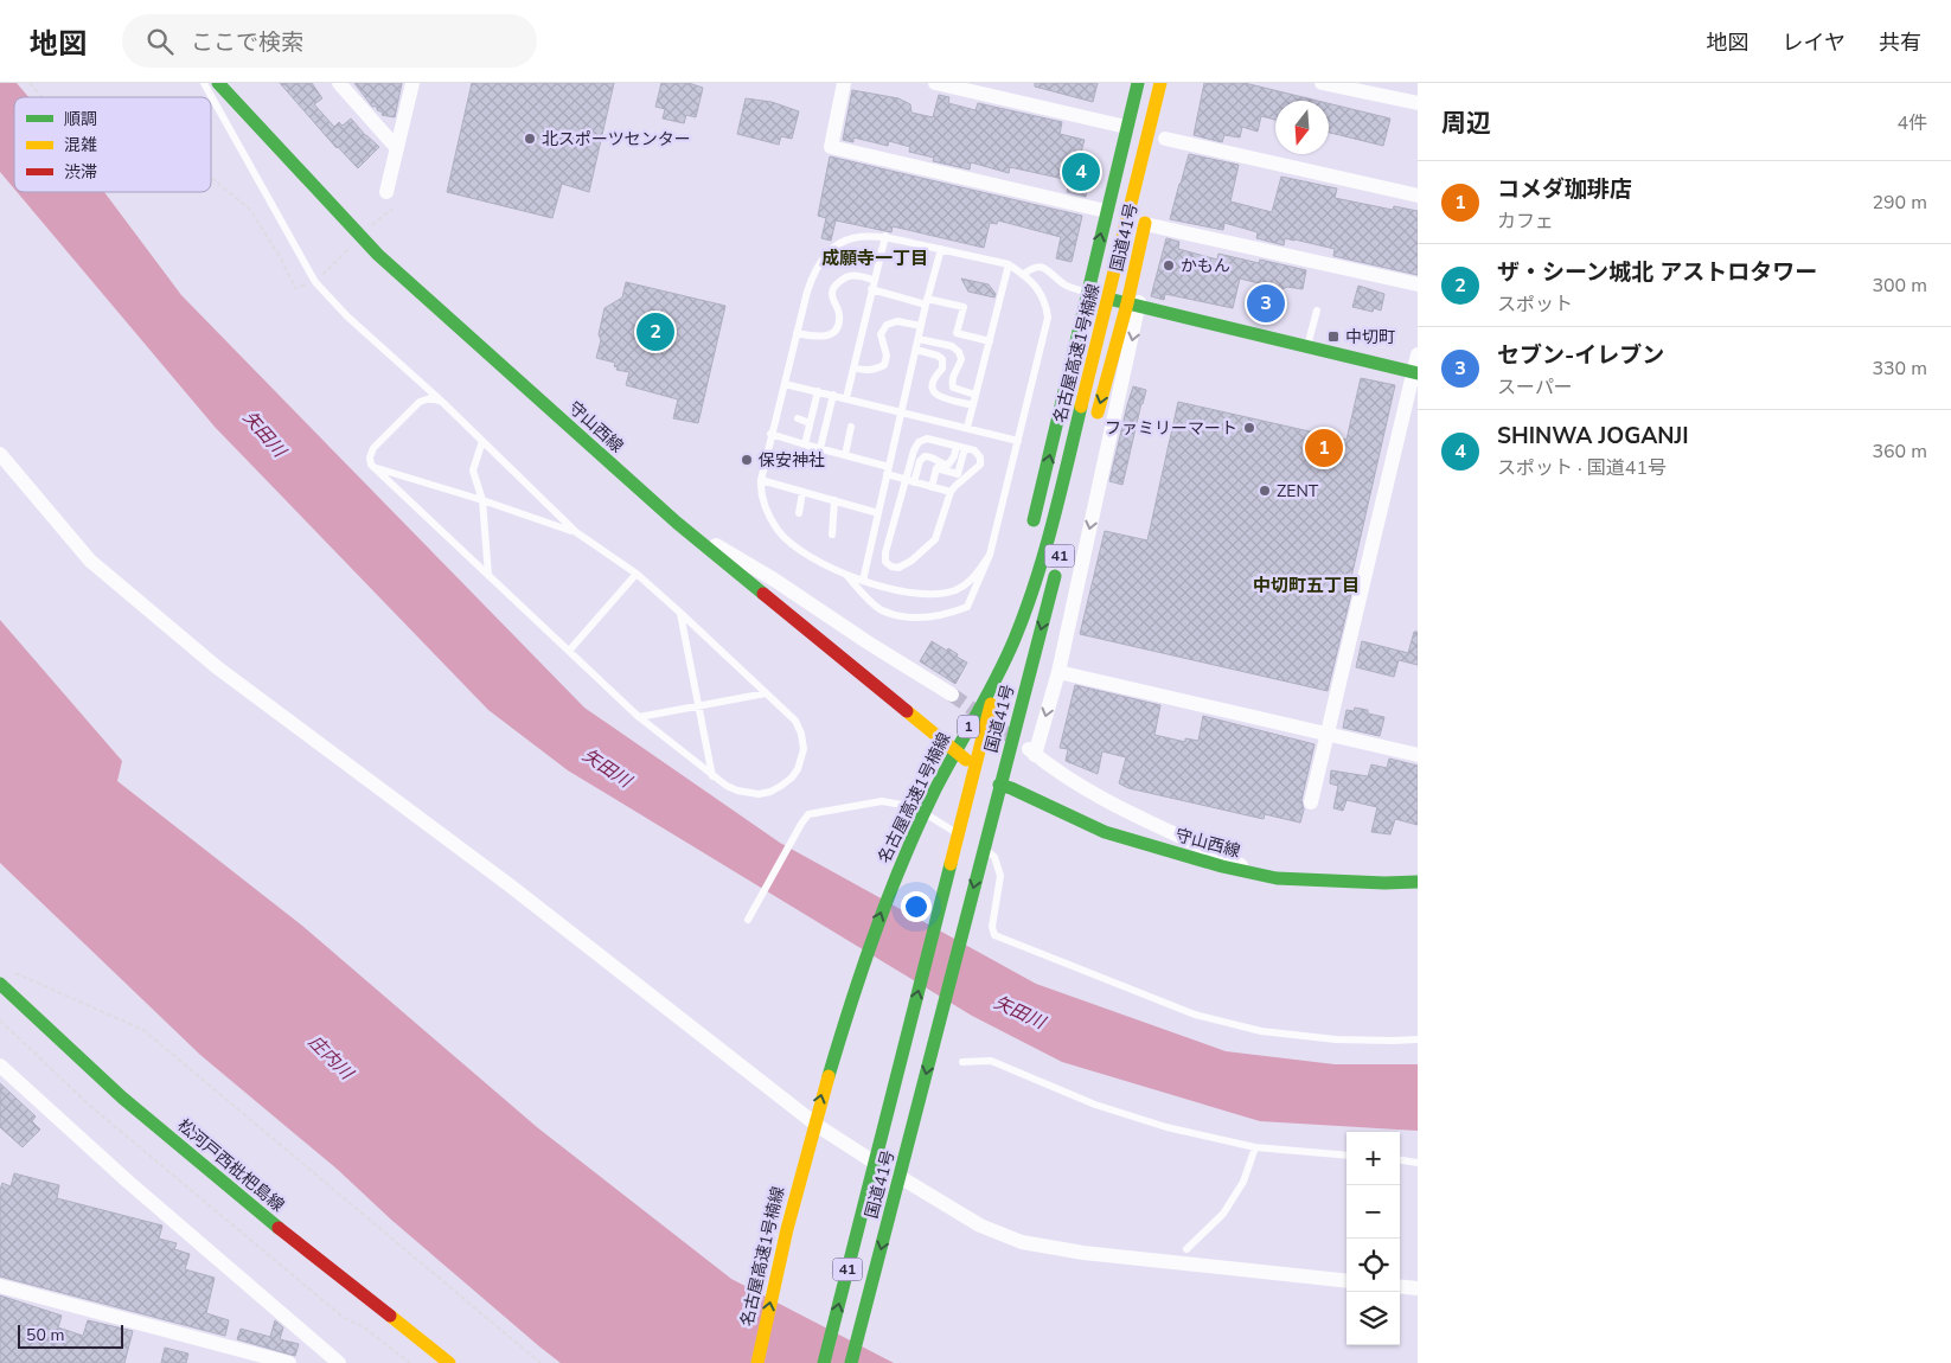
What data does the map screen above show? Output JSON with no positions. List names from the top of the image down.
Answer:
{
  "streets": {
    "main road": [
      "国道41号",
      "名古屋高速1号楠線",
      "守山西線",
      "41",
      "1",
      "松河戸西枇杷島線"
    ]
  },
  "crossings": [
    ["国道41号", "守山西線"]
  ],
  "districts": ["成願寺一丁目", "中切町五丁目"],
  "water": ["矢田川", "庄内川"],
  "places": {
    "other": [
      "北スポーツセンター",
      "かもん",
      "ファミリーマート",
      "保安神社",
      "ZENT"
    ],
    "transit": ["中切町"]
  },
  "legend": ["順調", "混雑", "渋滞"],
  "scale_bar": "50 m",
  "north": "bottom",
  "page": {
    "header": "地図",
    "search": "ここで検索",
    "nav": ["地図", "レイヤ", "共有"],
    "heading": ["周辺", "4件"],
    "pins": [
      "4",
      "3",
      "2",
      "1"
    ],
    "list": [
      {
        "mark": "1",
        "name": "コメダ珈琲店",
        "note": "カフェ",
        "value": "290 m"
      },
      {
        "mark": "2",
        "name": "ザ・シーン城北 アストロタワー",
        "note": "スポット",
        "value": "300 m"
      },
      {
        "mark": "3",
        "name": "セブン-イレブン",
        "note": "スーパー",
        "value": "330 m"
      },
      {
        "mark": "4",
        "name": "SHINWA JOGANJI",
        "note": "スポット · 国道41号",
        "value": "360 m"
      }
    ],
    "map_buttons": ["+", "−"],
    "scale": "50 m"
  }
}
